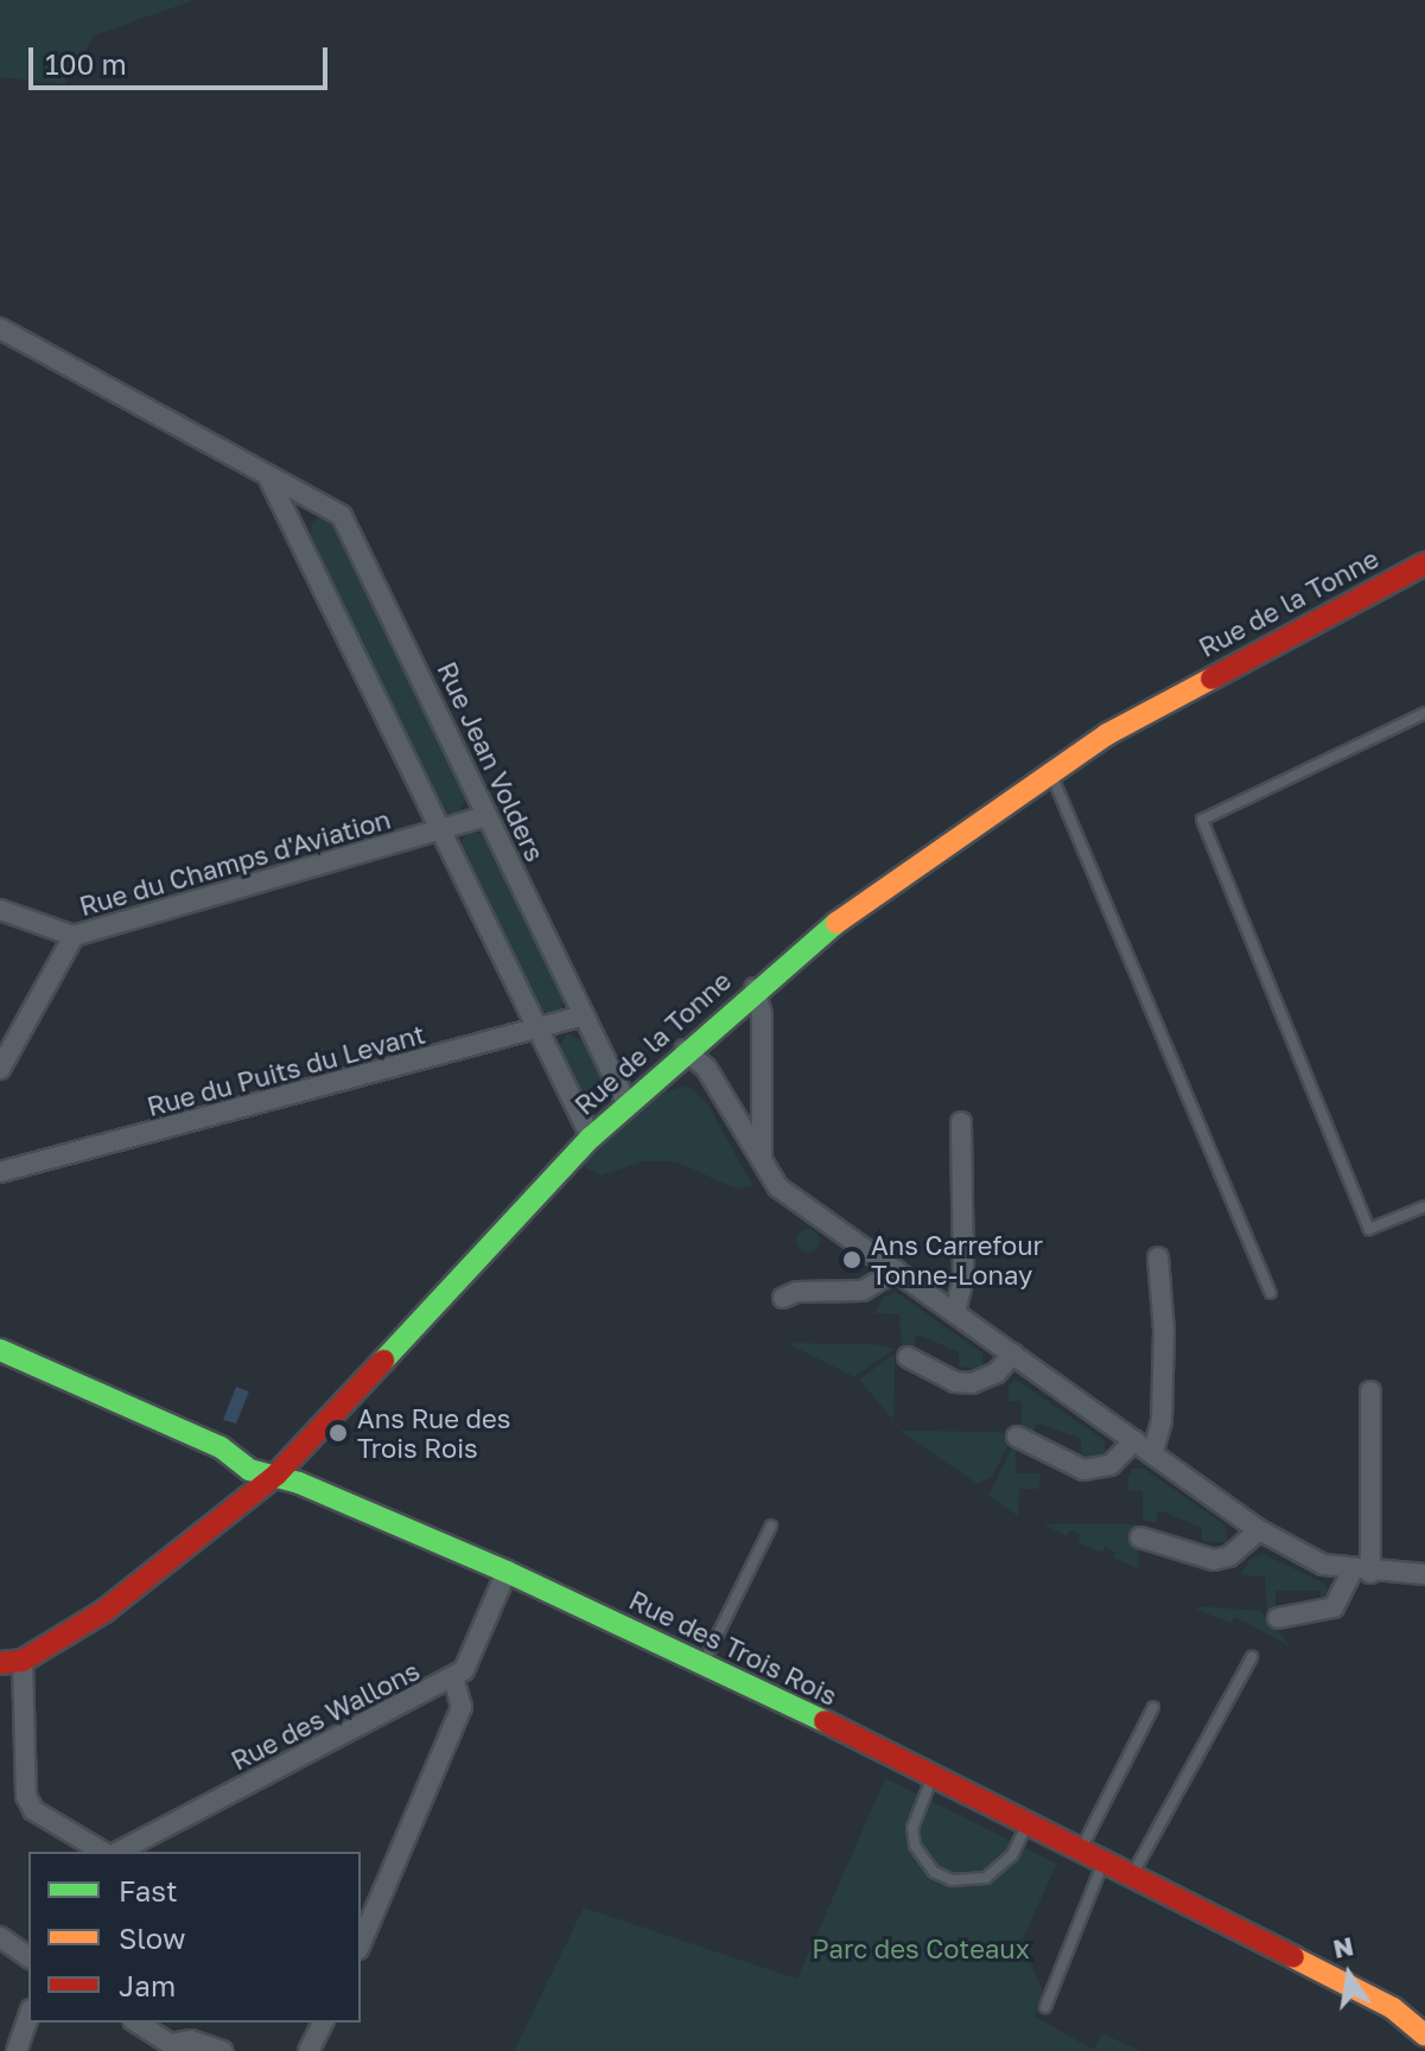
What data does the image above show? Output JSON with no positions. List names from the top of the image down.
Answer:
{
  "streets": {
    "street": [
      "Rue de la Tonne",
      "Rue Jean Volders",
      "Rue du Champs d'Aviation",
      "Rue du Puits du Levant",
      "Rue des Trois Rois",
      "Rue des Wallons"
    ]
  },
  "crossings": [
    ["Rue de la Tonne", "Rue Jean Volders"],
    ["Rue de la Tonne", "Rue des Trois Rois"],
    ["Rue de la Tonne", "Rue des Wallons"],
    ["Rue Jean Volders", "Rue du Champs d'Aviation"],
    ["Rue Jean Volders", "Rue du Puits du Levant"],
    ["Rue des Trois Rois", "Rue des Wallons"]
  ],
  "parks": ["Parc des Coteaux"],
  "places": ["Ans Carrefour Tonne-Lonay", "Ans Rue des Trois Rois"],
  "legend": ["Fast", "Slow", "Jam"],
  "scale_bar": "100 m",
  "north": "top"
}
